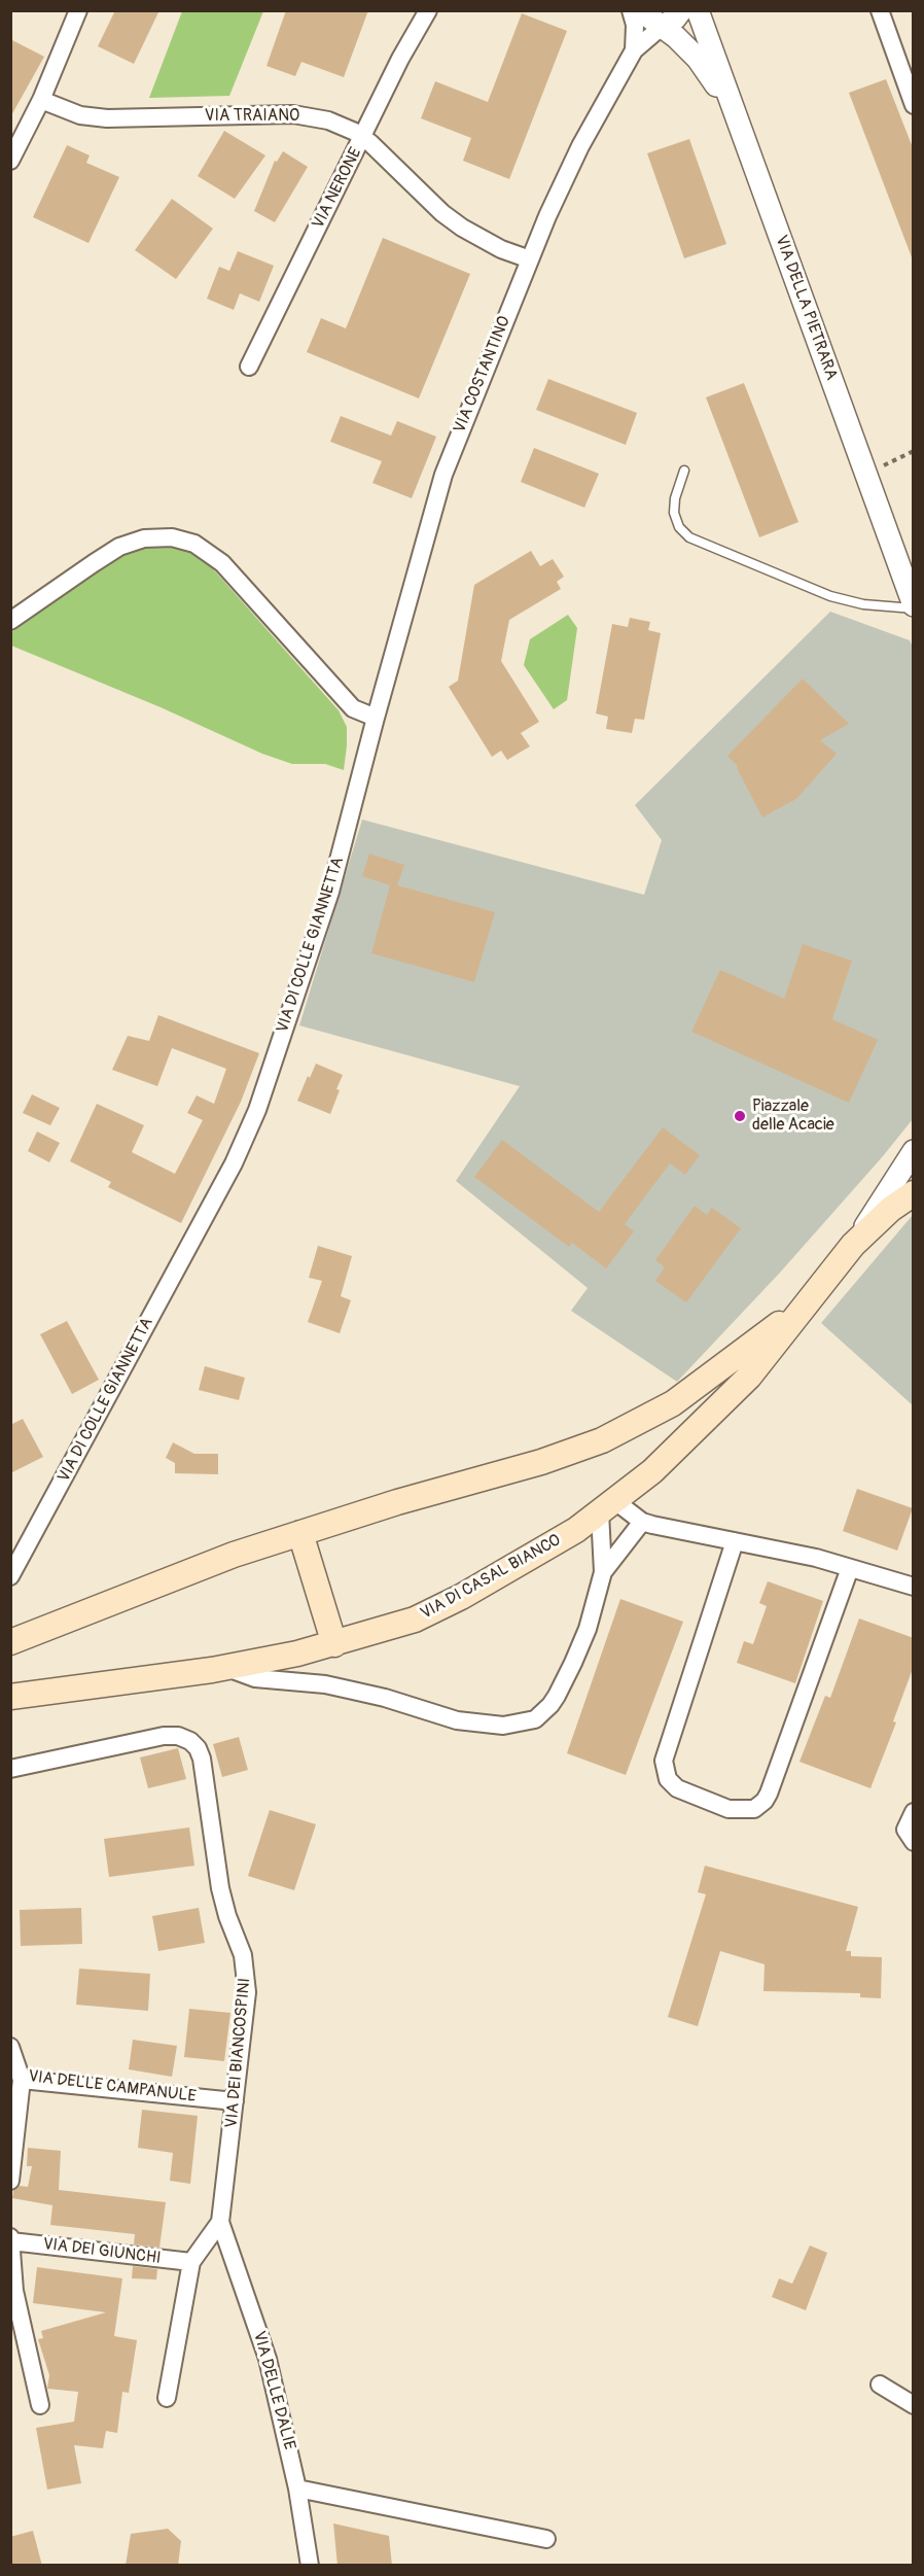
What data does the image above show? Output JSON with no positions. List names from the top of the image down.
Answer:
{
  "streets": {
    "main road": ["VIA DI CASAL BIANCO"],
    "street": [
      "VIA TRAIANO",
      "VIA NERONE",
      "VIA DELLA PIETRARA",
      "VIA COSTANTINO",
      "VIA DI COLLE GIANNETTA",
      "VIA DEI BIANCOSPINI",
      "VIA DELLE CAMPANULE",
      "VIA DEI GIUNCHI",
      "VIA DELLE DALIE"
    ]
  },
  "crossings": [
    ["VIA TRAIANO", "VIA NERONE"],
    ["VIA TRAIANO", "VIA COSTANTINO"],
    ["VIA COSTANTINO", "VIA DI COLLE GIANNETTA"],
    ["VIA DEI BIANCOSPINI", "VIA DELLE CAMPANULE"],
    ["VIA DEI BIANCOSPINI", "VIA DEI GIUNCHI"],
    ["VIA DEI BIANCOSPINI", "VIA DELLE DALIE"]
  ],
  "places": ["Piazzale delle Acacie"]
}
